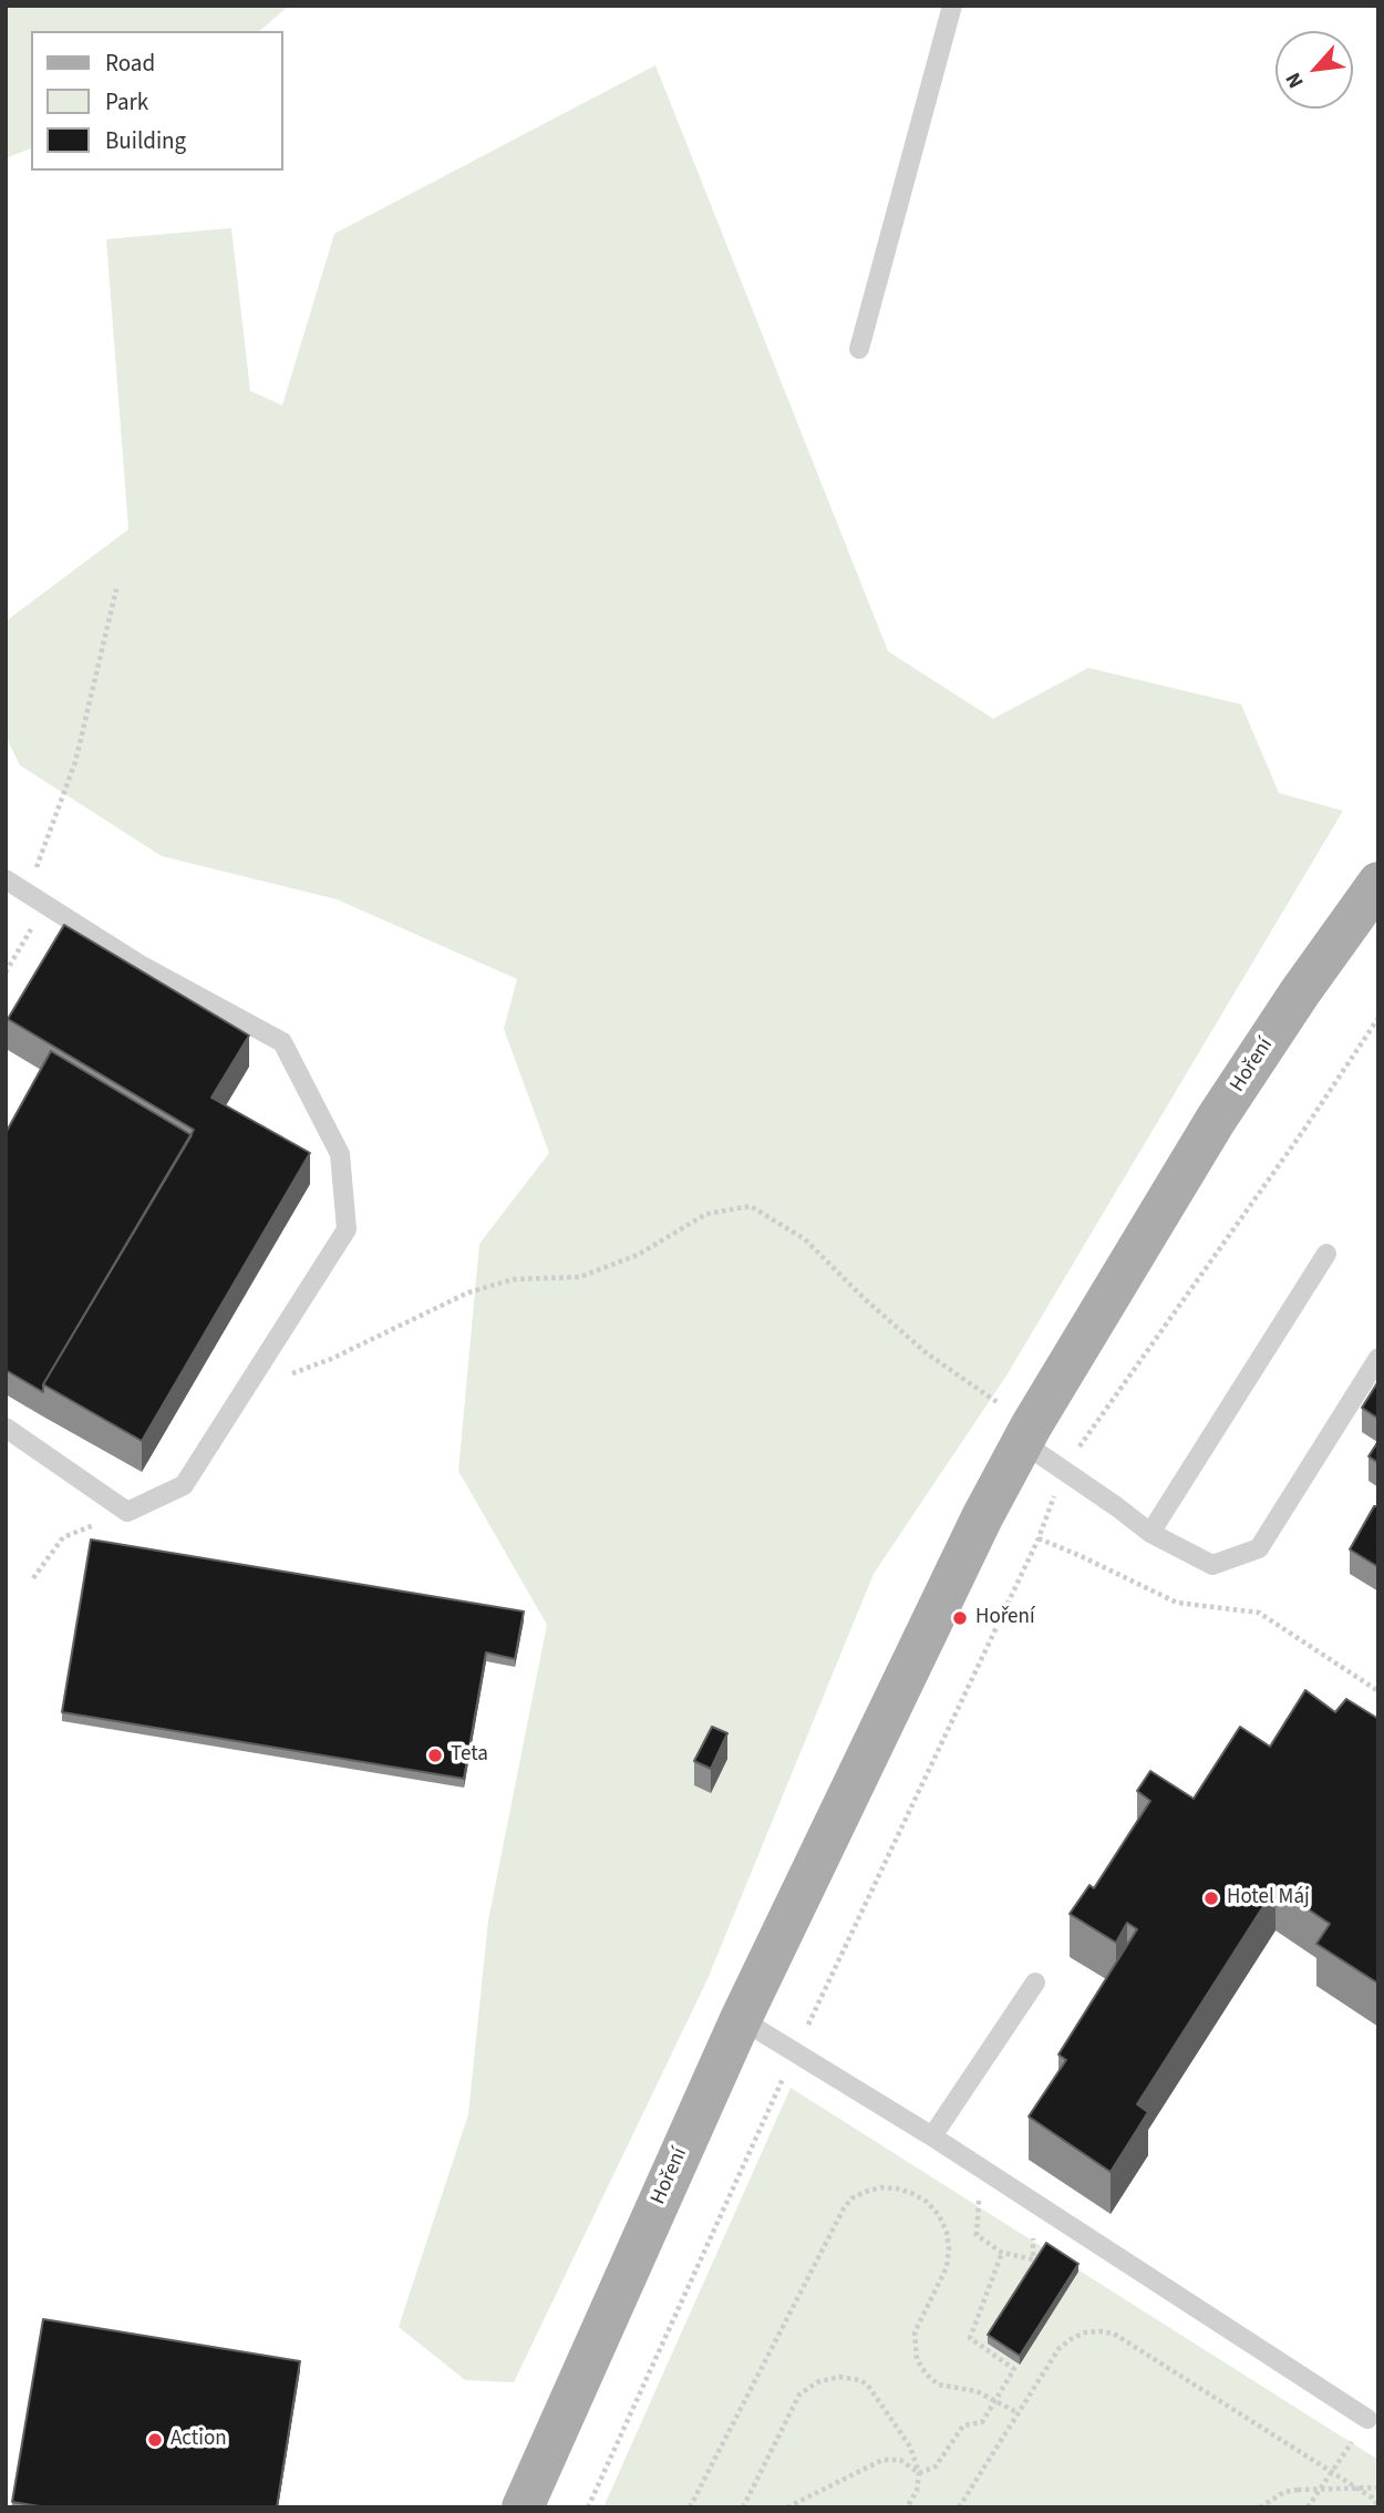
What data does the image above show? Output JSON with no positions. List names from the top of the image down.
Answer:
{
  "streets": {
    "main road": ["Hoření"]
  },
  "places": [
    "Hoření",
    "Teta",
    "Hotel Máj",
    "Action"
  ],
  "legend": ["Road", "Park", "Building"],
  "north": "bottom left"
}
